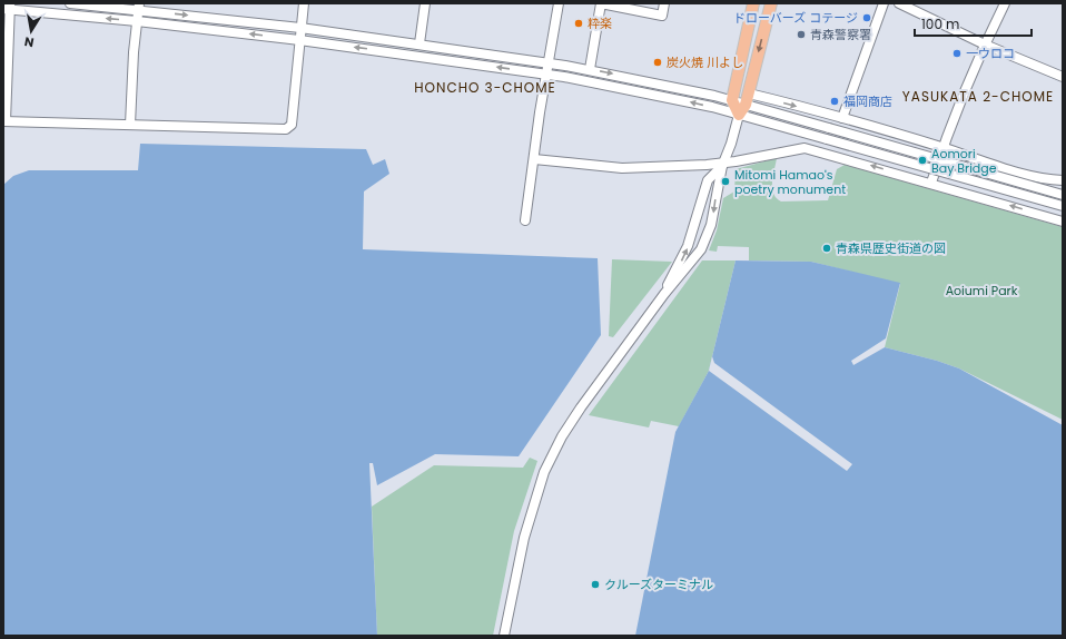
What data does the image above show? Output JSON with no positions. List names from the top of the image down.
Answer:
{
  "districts": ["HONCHO 3-CHOME", "YASUKATA 2-CHOME"],
  "parks": ["Aoiumi Park"],
  "places": [
    "ドローバーズ コテージ",
    "粋楽",
    "青森警察署",
    "一ウロコ",
    "炭火焼 川よし",
    "福岡商店",
    "Aomori Bay Bridge",
    "Mitomi Hamao's poetry monument",
    "青森県歴史街道の図",
    "クルーズターミナル"
  ],
  "scale_bar": "100 m",
  "north": "bottom"
}
